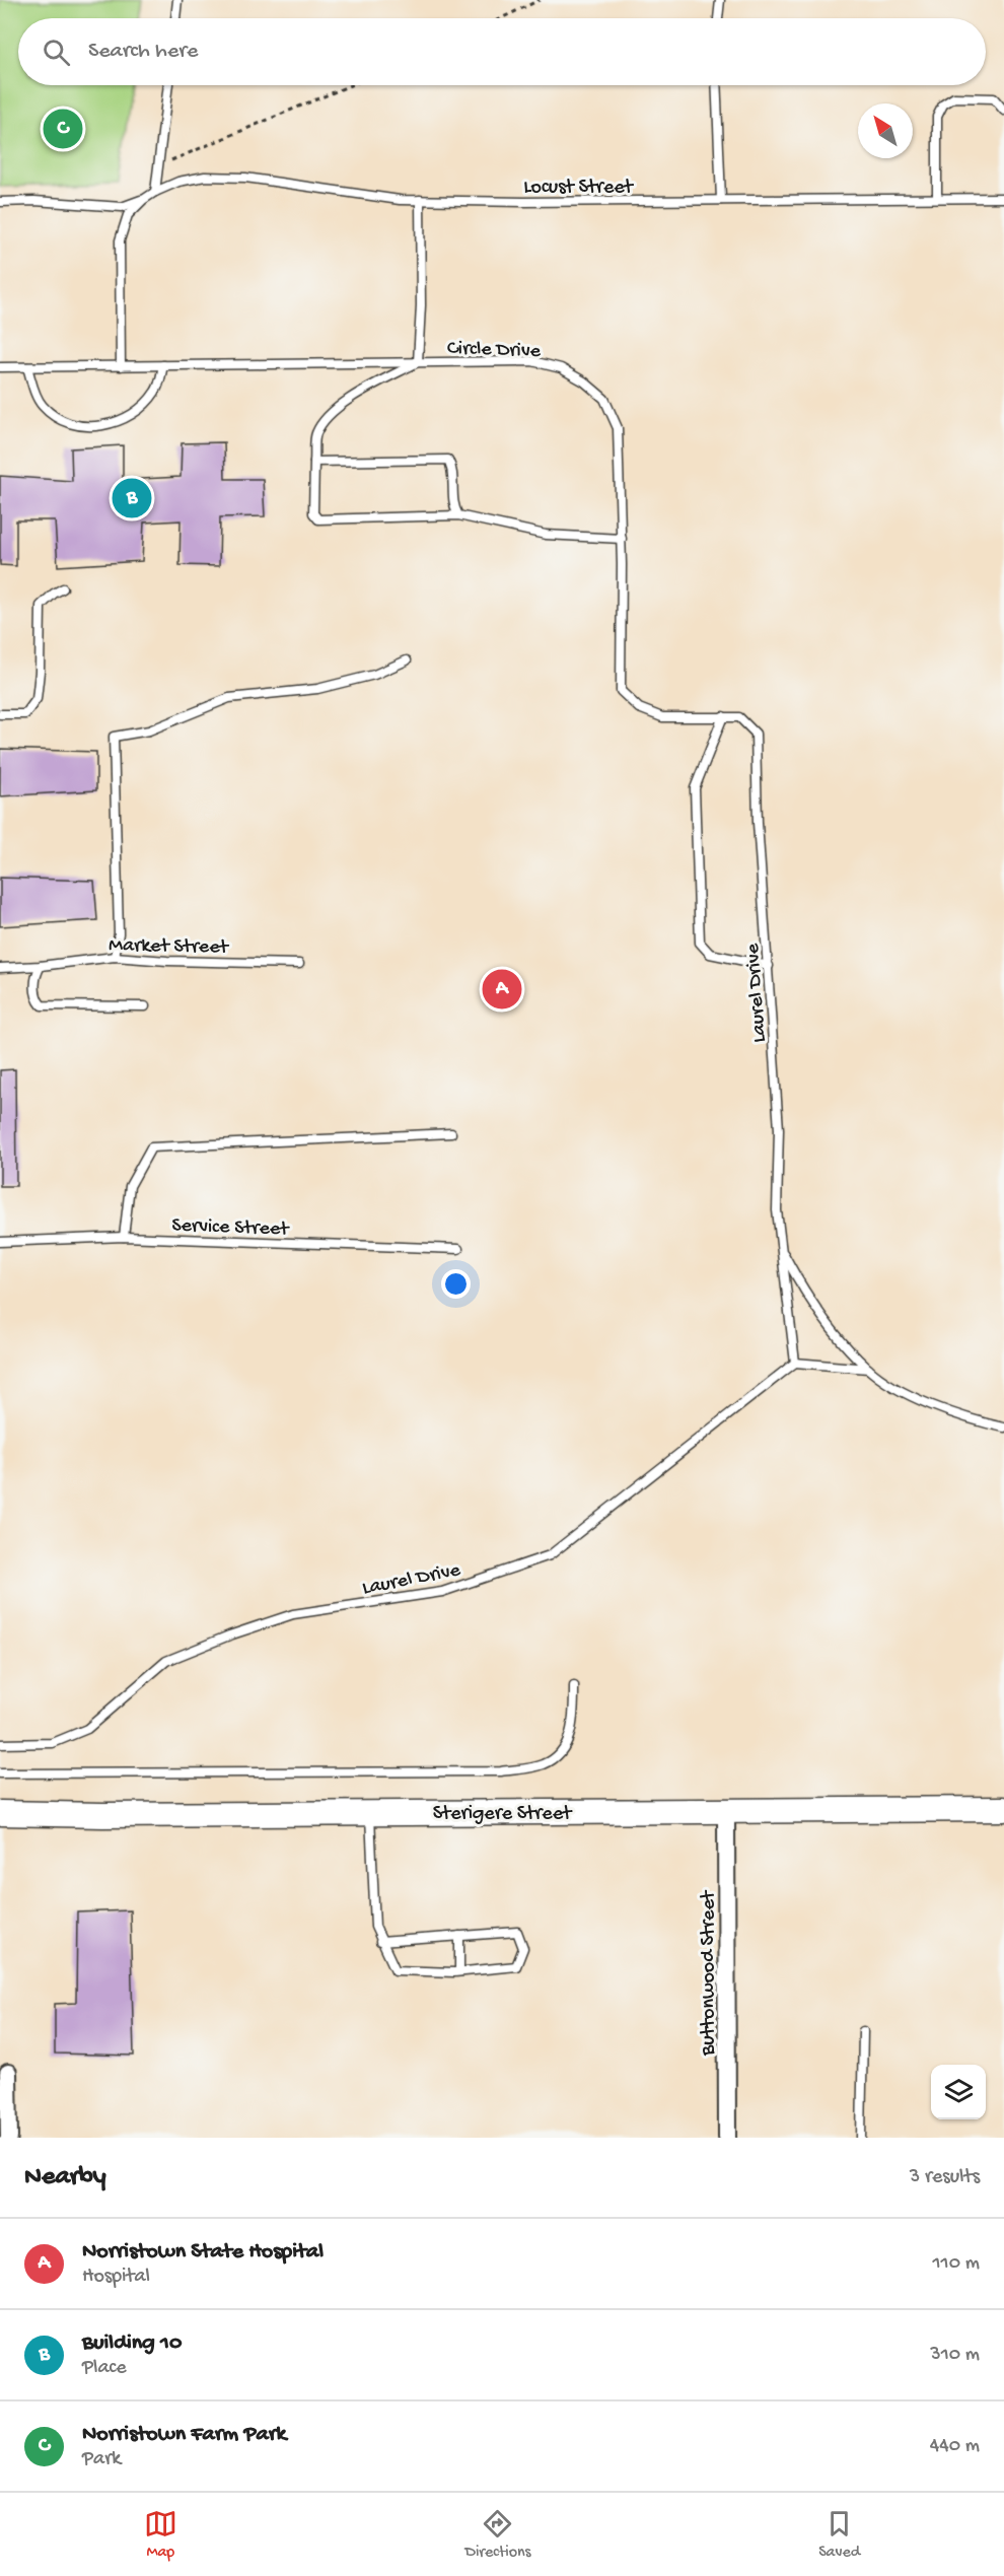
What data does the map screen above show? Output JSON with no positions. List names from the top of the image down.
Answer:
{
  "streets": {
    "street": ["Sterigere Street", "Buttonwood Street"],
    "lane": [
      "Locust Street",
      "Circle Drive",
      "Market Street",
      "Laurel Drive",
      "Service Street"
    ]
  },
  "crossings": [
    ["Circle Drive", "Laurel Drive"],
    ["Sterigere Street", "Buttonwood Street"]
  ],
  "north": "top left",
  "page": {
    "search": "Search here",
    "pins": ["C", "B", "A"],
    "heading": ["Nearby", "3 results"],
    "list": [
      {
        "mark": "A",
        "name": "Norristown State Hospital",
        "note": "Hospital",
        "value": "110 m"
      },
      {
        "mark": "B",
        "name": "Building 10",
        "note": "Place",
        "value": "310 m"
      },
      {
        "mark": "C",
        "name": "Norristown Farm Park",
        "note": "Park",
        "value": "440 m"
      }
    ],
    "nav": ["Map", "Directions", "Saved"]
  }
}
